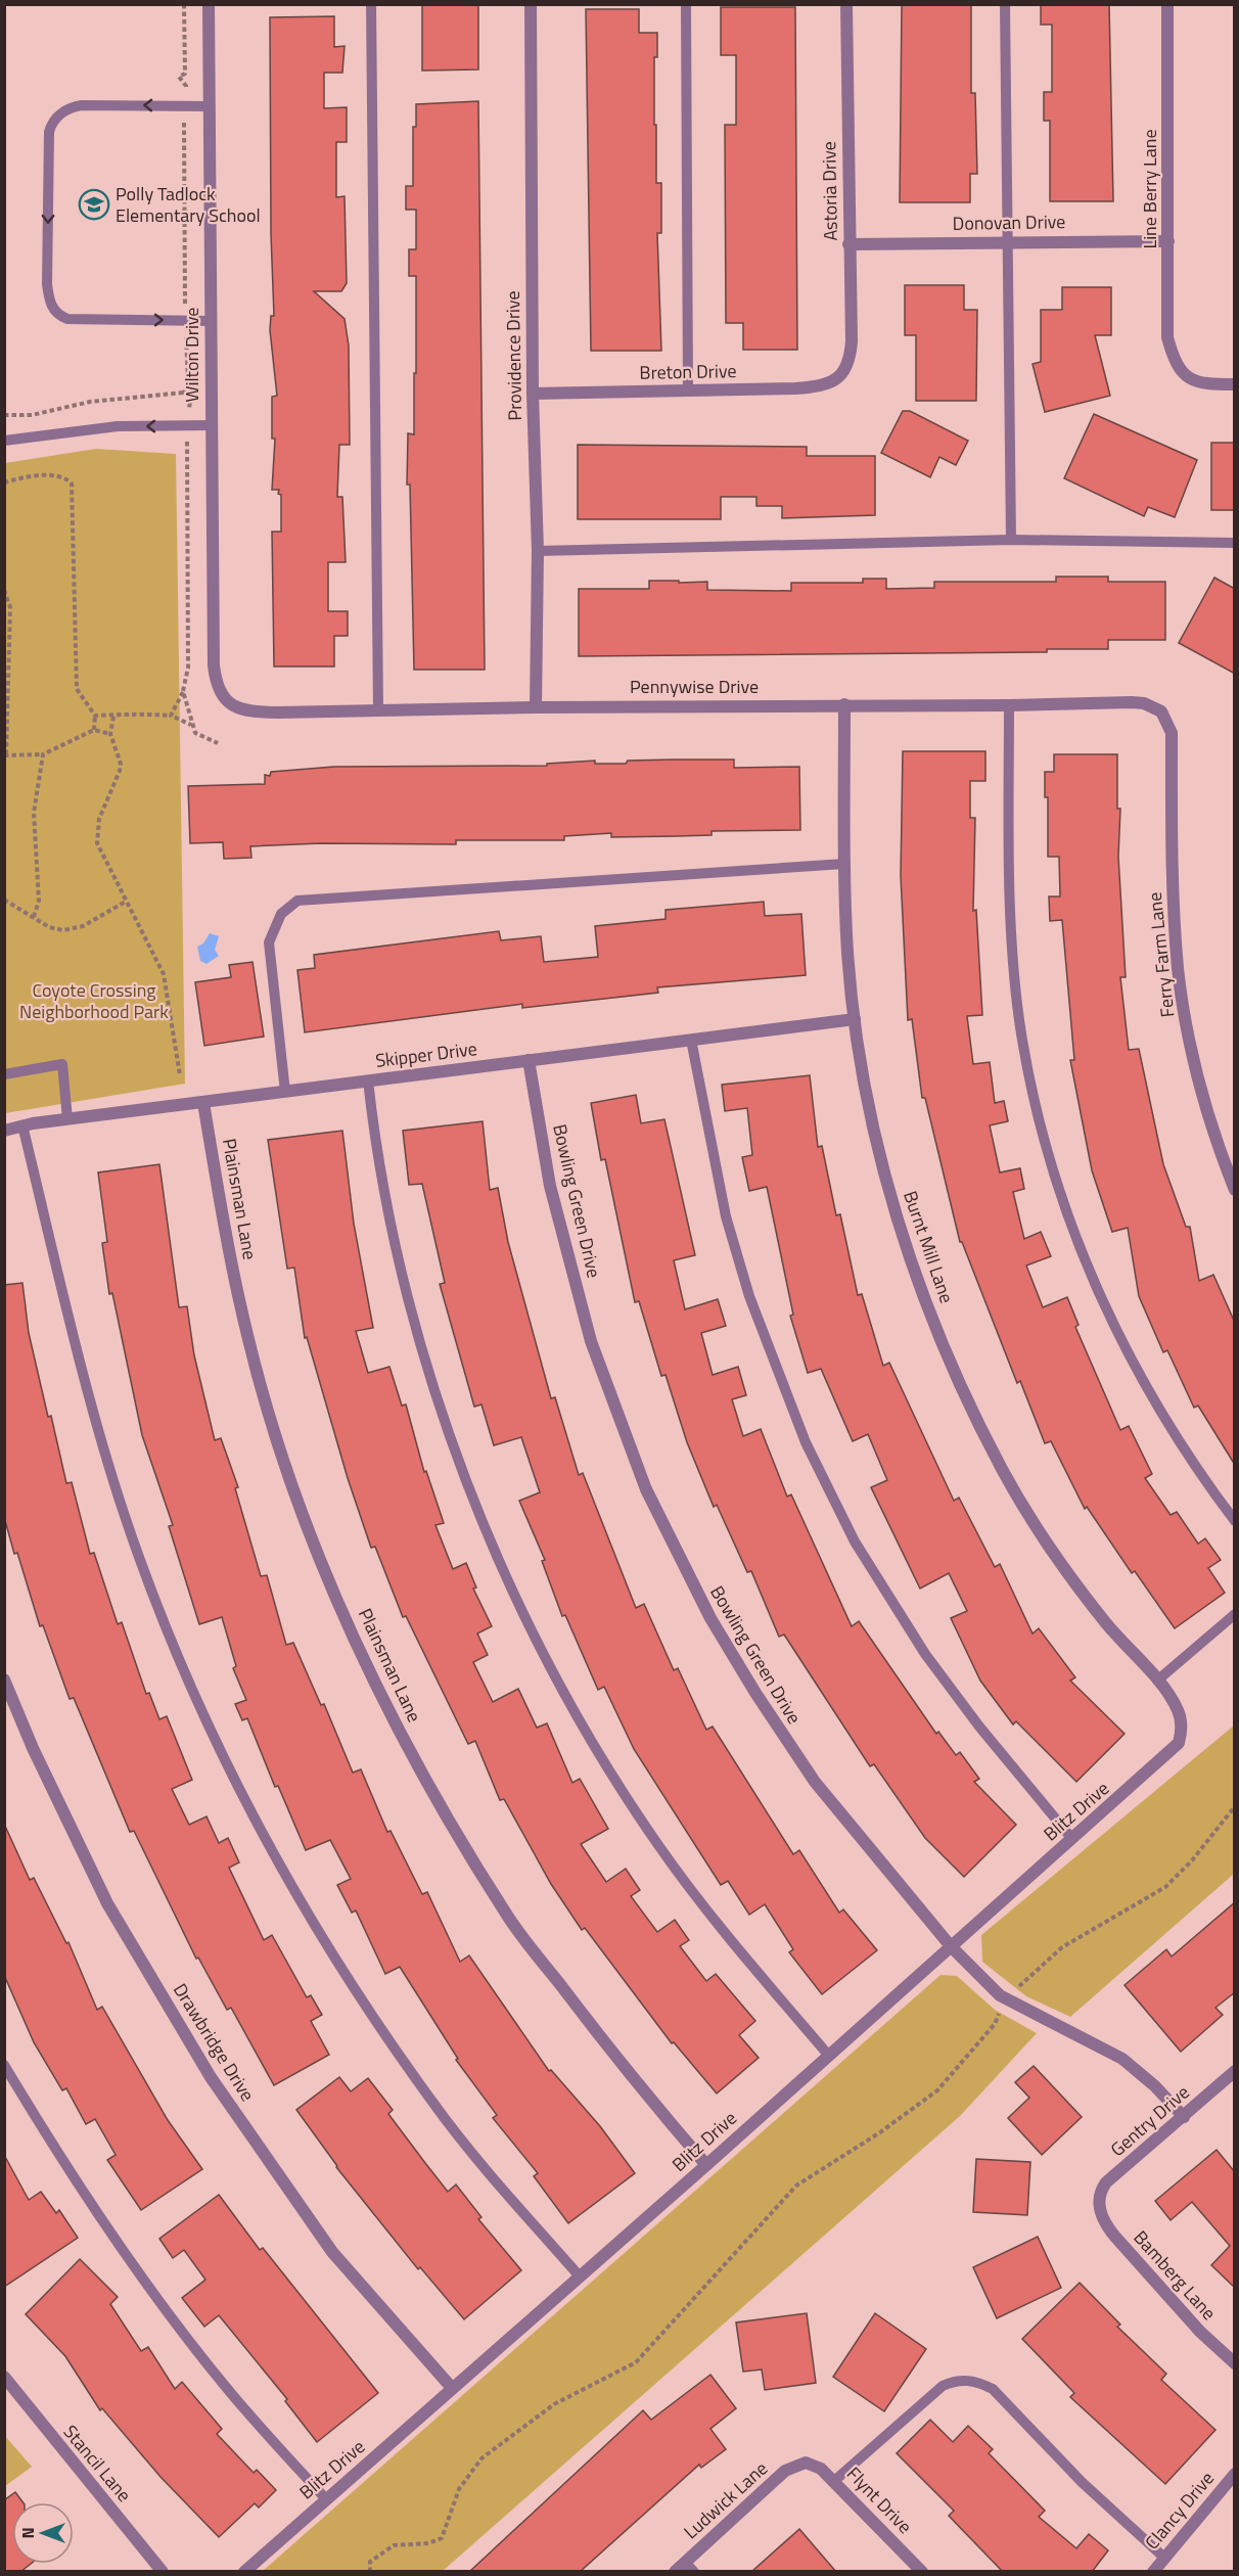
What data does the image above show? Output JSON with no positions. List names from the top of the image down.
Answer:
{
  "streets": {
    "street": [
      "Line Berry Lane",
      "Astoria Drive",
      "Donovan Drive",
      "Wilton Drive",
      "Providence Drive",
      "Breton Drive",
      "Pennywise Drive",
      "Ferry Farm Lane",
      "Skipper Drive",
      "Plainsman Lane",
      "Bowling Green Drive",
      "Burnt Mill Lane",
      "Blitz Drive",
      "Drawbridge Drive",
      "Gentry Drive",
      "Bamberg Lane",
      "Stancil Lane",
      "Ludwick Lane",
      "Flynt Drive",
      "Clancy Drive"
    ]
  },
  "crossings": [
    ["Line Berry Lane", "Donovan Drive"],
    ["Astoria Drive", "Donovan Drive"],
    ["Astoria Drive", "Breton Drive"],
    ["Wilton Drive", "Pennywise Drive"],
    ["Providence Drive", "Breton Drive"],
    ["Providence Drive", "Pennywise Drive"],
    ["Pennywise Drive", "Ferry Farm Lane"],
    ["Pennywise Drive", "Burnt Mill Lane"],
    ["Skipper Drive", "Plainsman Lane"],
    ["Skipper Drive", "Bowling Green Drive"],
    ["Skipper Drive", "Burnt Mill Lane"],
    ["Plainsman Lane", "Blitz Drive"],
    ["Bowling Green Drive", "Blitz Drive"],
    ["Bowling Green Drive", "Gentry Drive"],
    ["Burnt Mill Lane", "Blitz Drive"],
    ["Blitz Drive", "Drawbridge Drive"],
    ["Gentry Drive", "Bamberg Lane"],
    ["Ludwick Lane", "Flynt Drive"]
  ],
  "parks": ["Coyote Crossing Neighborhood Park"],
  "places": {
    "school or university": ["Polly Tadlock Elementary School"]
  },
  "north": "left"
}
